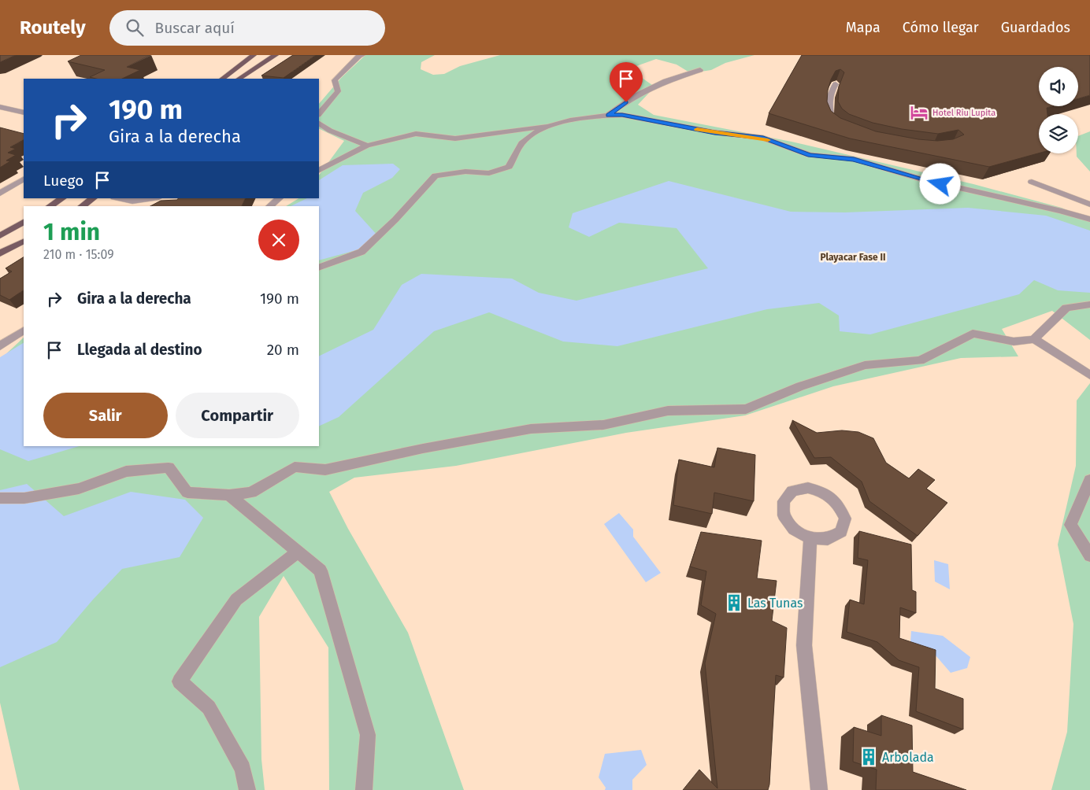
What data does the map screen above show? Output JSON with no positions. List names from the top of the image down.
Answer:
{
  "districts": ["Playacar Fase II"],
  "places": {
    "hotel": ["Hotel Riu Lupita"],
    "building": ["Las Tunas", "Arbolada"]
  },
  "page": {
    "header": "Routely",
    "search": "Buscar aquí",
    "nav": ["Mapa", "Cómo llegar", "Guardados"],
    "turn": ["190 m", "Gira a la derecha"],
    "then": "Luego",
    "heading": ["1 min", "210 m · 15:09"],
    "list": [
      {
        "name": "Gira a la derecha",
        "value": "190 m"
      },
      {
        "name": "Llegada al destino",
        "value": "20 m"
      }
    ],
    "buttons": ["Salir", "Compartir"]
  }
}
